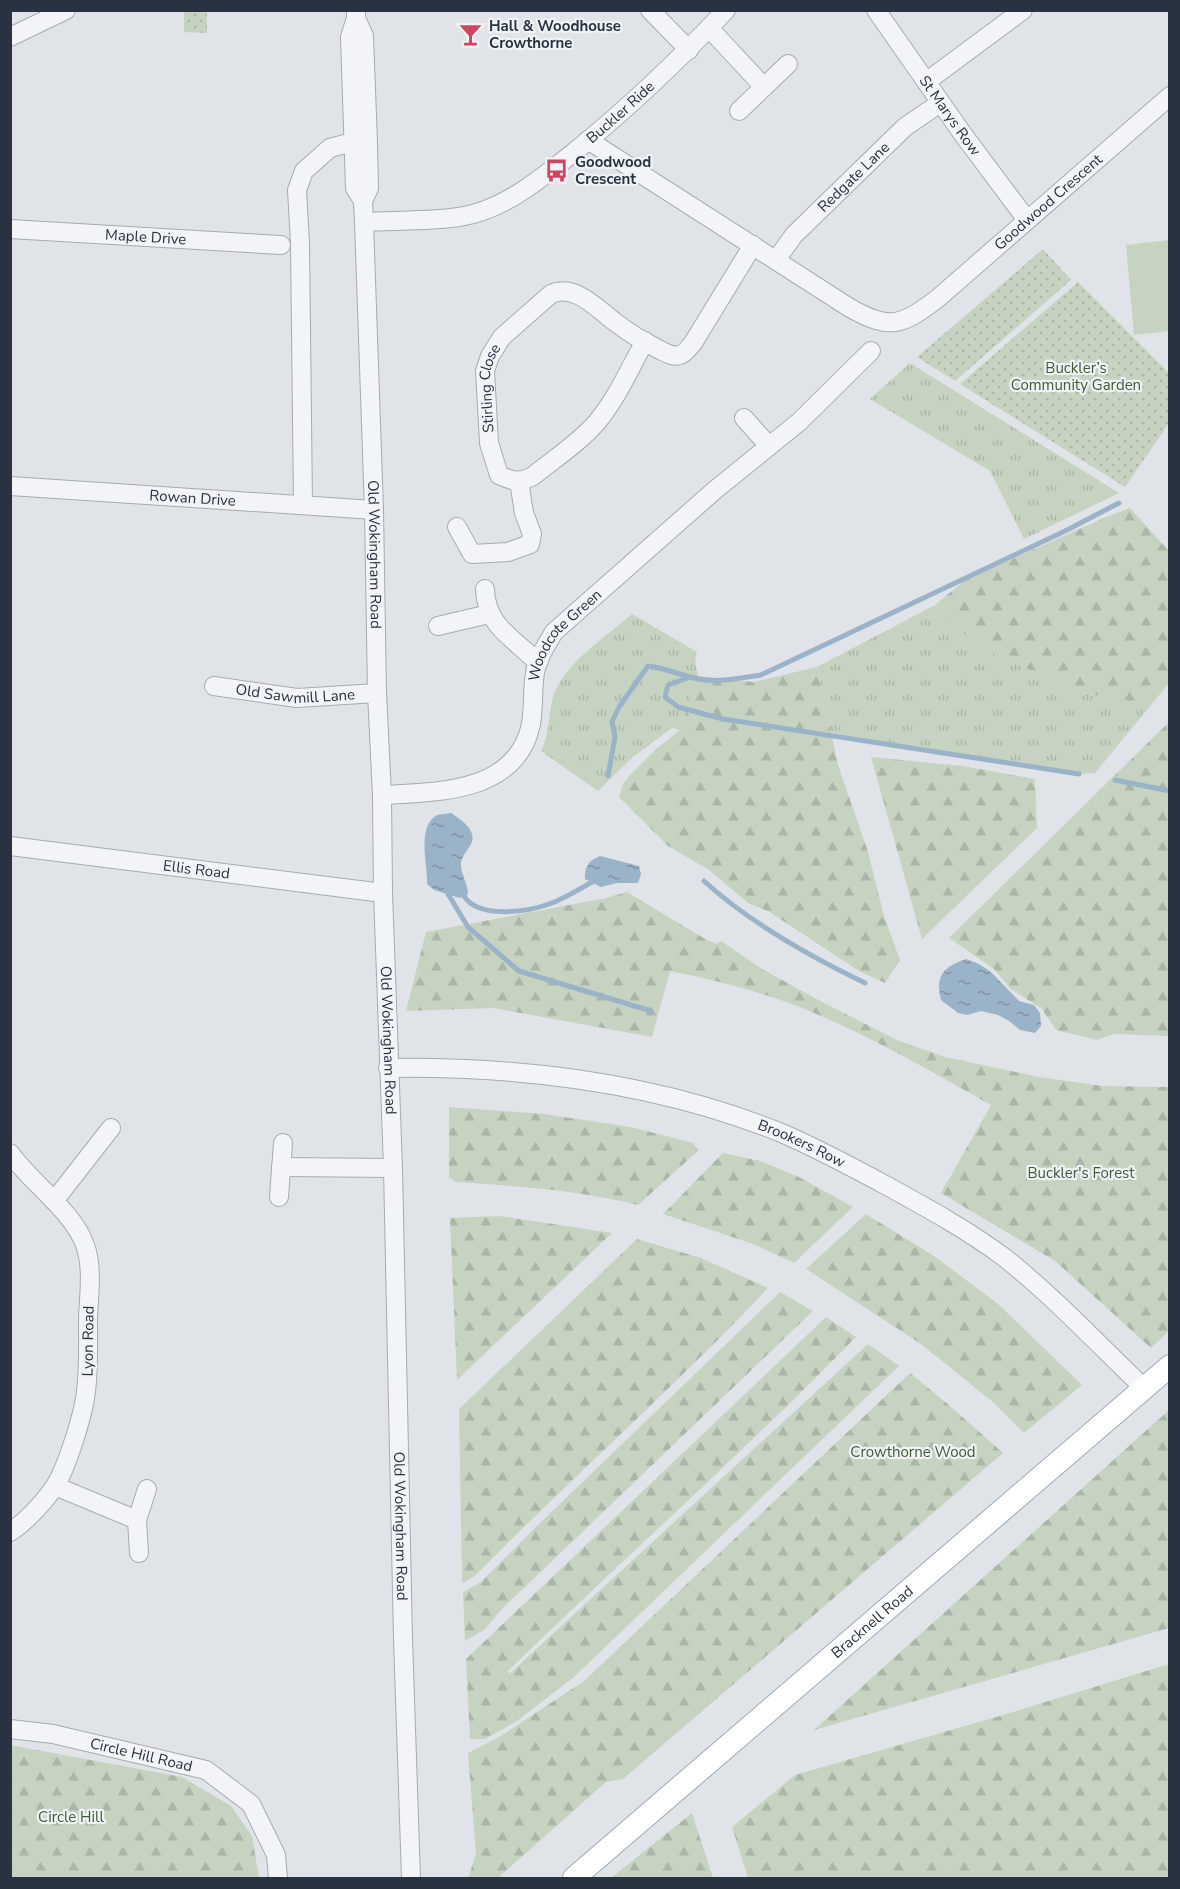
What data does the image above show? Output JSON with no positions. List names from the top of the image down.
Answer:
{
  "streets": {
    "main road": ["Bracknell Road"],
    "street": [
      "Buckler Ride",
      "St Marys Row",
      "Redgate Lane",
      "Goodwood Crescent",
      "Maple Drive",
      "Stirling Close",
      "Rowan Drive",
      "Old Wokingham Road",
      "Woodcote Green",
      "Old Sawmill Lane",
      "Ellis Road",
      "Brookers Row",
      "Lyon Road",
      "Circle Hill Road"
    ]
  },
  "crossings": [
    ["Buckler Ride", "Goodwood Crescent"],
    ["Buckler Ride", "Old Wokingham Road"],
    ["St Marys Row", "Redgate Lane"],
    ["St Marys Row", "Goodwood Crescent"],
    ["Redgate Lane", "Goodwood Crescent"],
    ["Goodwood Crescent", "Stirling Close"],
    ["Rowan Drive", "Old Wokingham Road"],
    ["Old Wokingham Road", "Woodcote Green"],
    ["Old Wokingham Road", "Old Sawmill Lane"],
    ["Old Wokingham Road", "Ellis Road"],
    ["Old Wokingham Road", "Brookers Row"],
    ["Brookers Row", "Bracknell Road"]
  ],
  "parks": [
    "Buckler’s Community Garden",
    "Buckler's Forest",
    "Crowthorne Wood",
    "Circle Hill"
  ],
  "places": {
    "bar": ["Hall & Woodhouse Crowthorne"],
    "bus stop": ["Goodwood Crescent"]
  }
}
